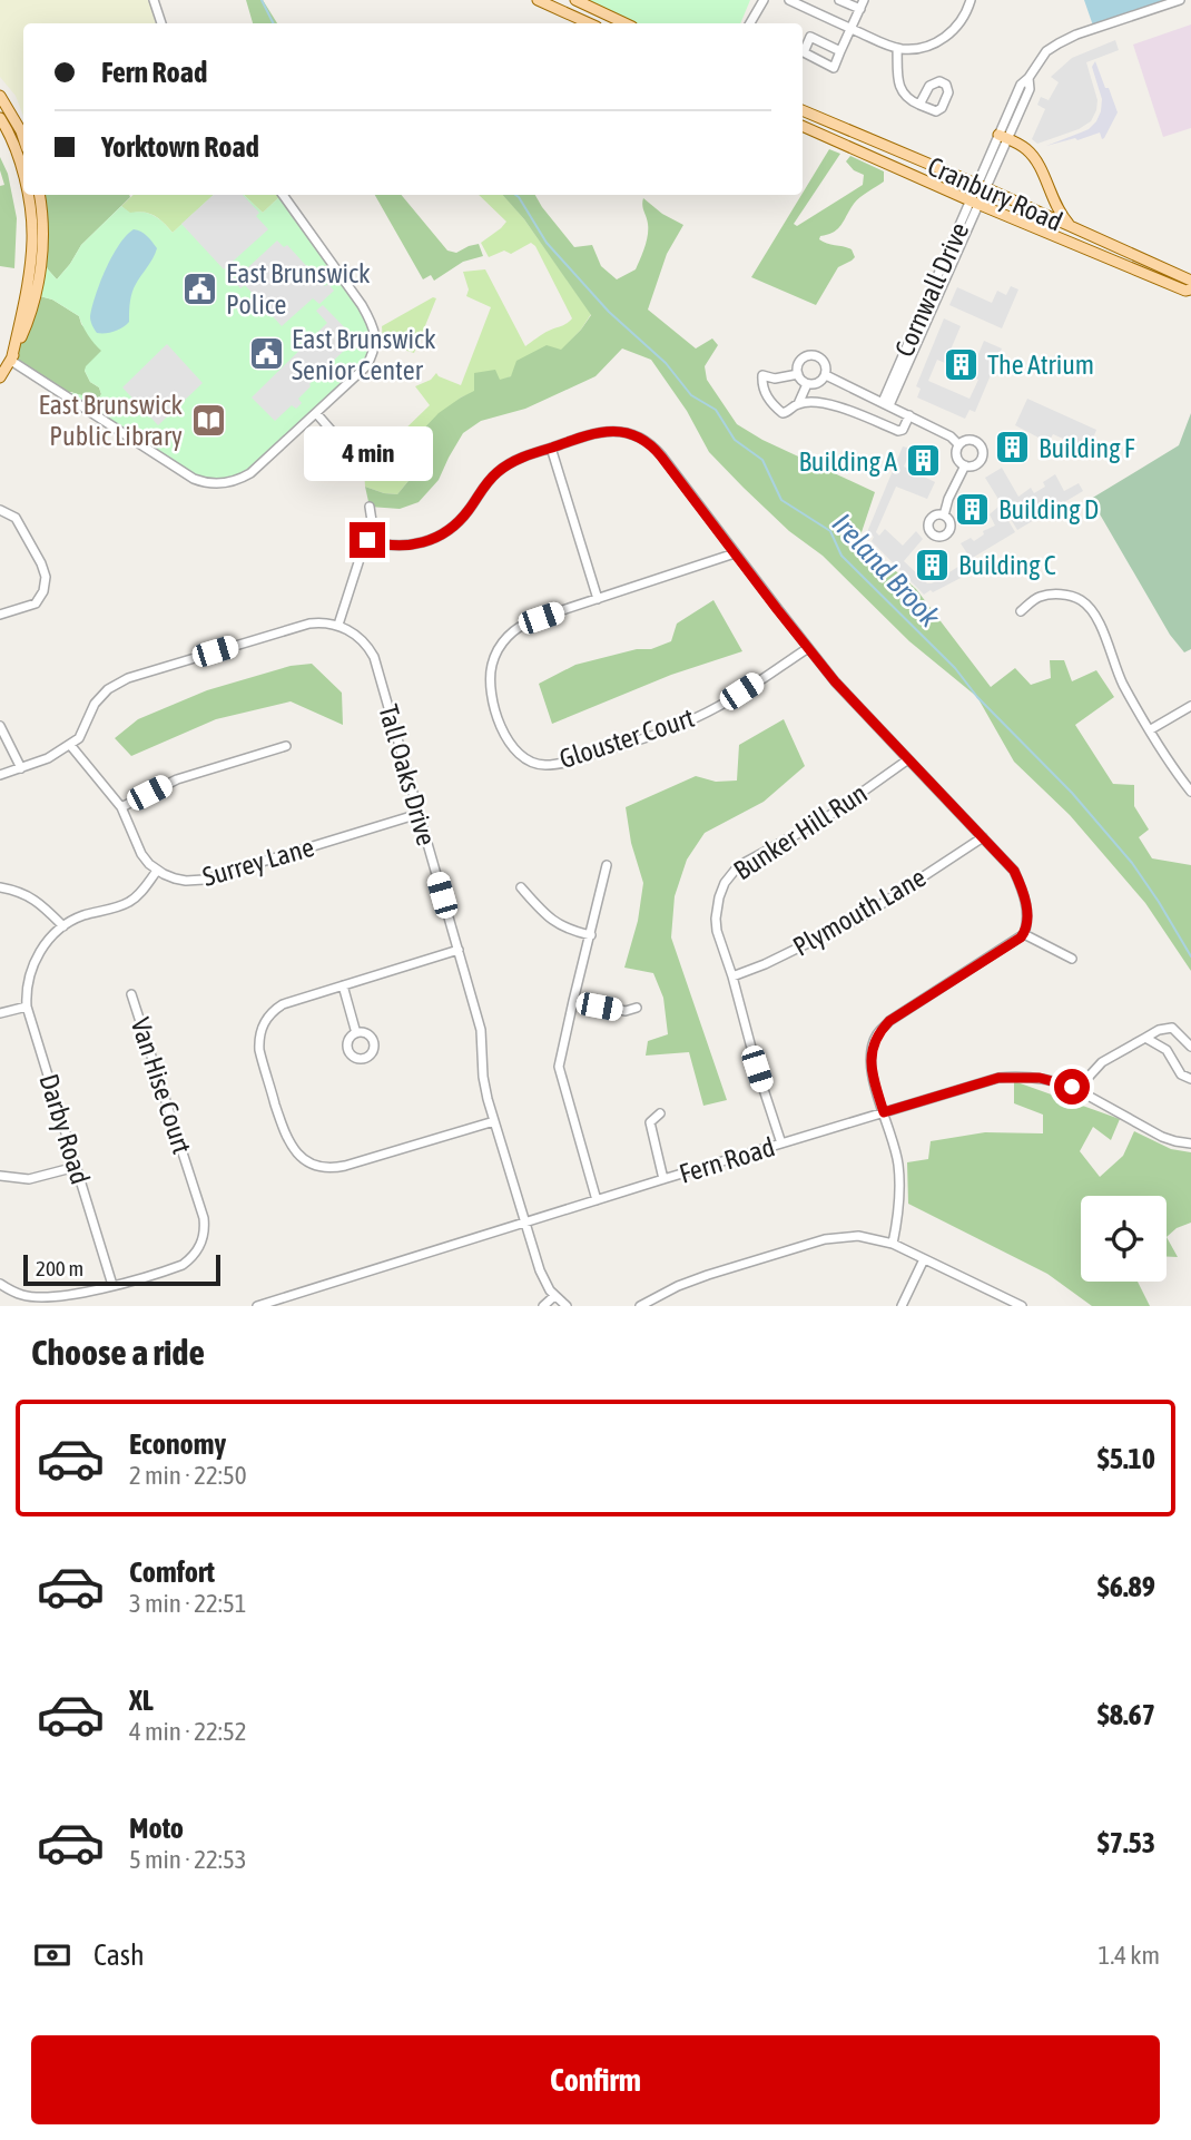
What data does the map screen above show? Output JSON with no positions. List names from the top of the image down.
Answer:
{
  "streets": {
    "main road": ["Cranbury Road"],
    "street": [
      "Cornwall Drive",
      "Glouster Court",
      "Tall Oaks Drive",
      "Bunker Hill Run",
      "Surrey Lane",
      "Plymouth Lane",
      "Van Hise Court",
      "Darby Road",
      "Fern Road"
    ]
  },
  "crossings": [
    ["Cranbury Road", "Cornwall Drive"],
    ["Tall Oaks Drive", "Surrey Lane"],
    ["Tall Oaks Drive", "Fern Road"],
    ["Bunker Hill Run", "Plymouth Lane"],
    ["Bunker Hill Run", "Fern Road"],
    ["Surrey Lane", "Darby Road"],
    ["Van Hise Court", "Darby Road"]
  ],
  "water": ["Ireland Brook"],
  "places": {
    "public building": ["East Brunswick Police", "East Brunswick Senior Center"],
    "building": [
      "The Atrium",
      "Building F",
      "Building A",
      "Building D",
      "Building C"
    ],
    "library": ["East Brunswick Public Library"]
  },
  "scale_bar": "200 m",
  "page": {
    "banner": ["Fern Road", "Yorktown Road"],
    "bubble": "4 min",
    "scale": "200 m",
    "heading": "Choose a ride",
    "list": [
      {
        "name": "Economy",
        "note": "2 min · 22:50",
        "value": "$5.10"
      },
      {
        "name": "Comfort",
        "note": "3 min · 22:51",
        "value": "$6.89"
      },
      {
        "name": "XL",
        "note": "4 min · 22:52",
        "value": "$8.67"
      },
      {
        "name": "Moto",
        "note": "5 min · 22:53",
        "value": "$7.53"
      }
    ],
    "pay": ["Cash", "1.4 km"],
    "buttons": "Confirm"
  }
}
